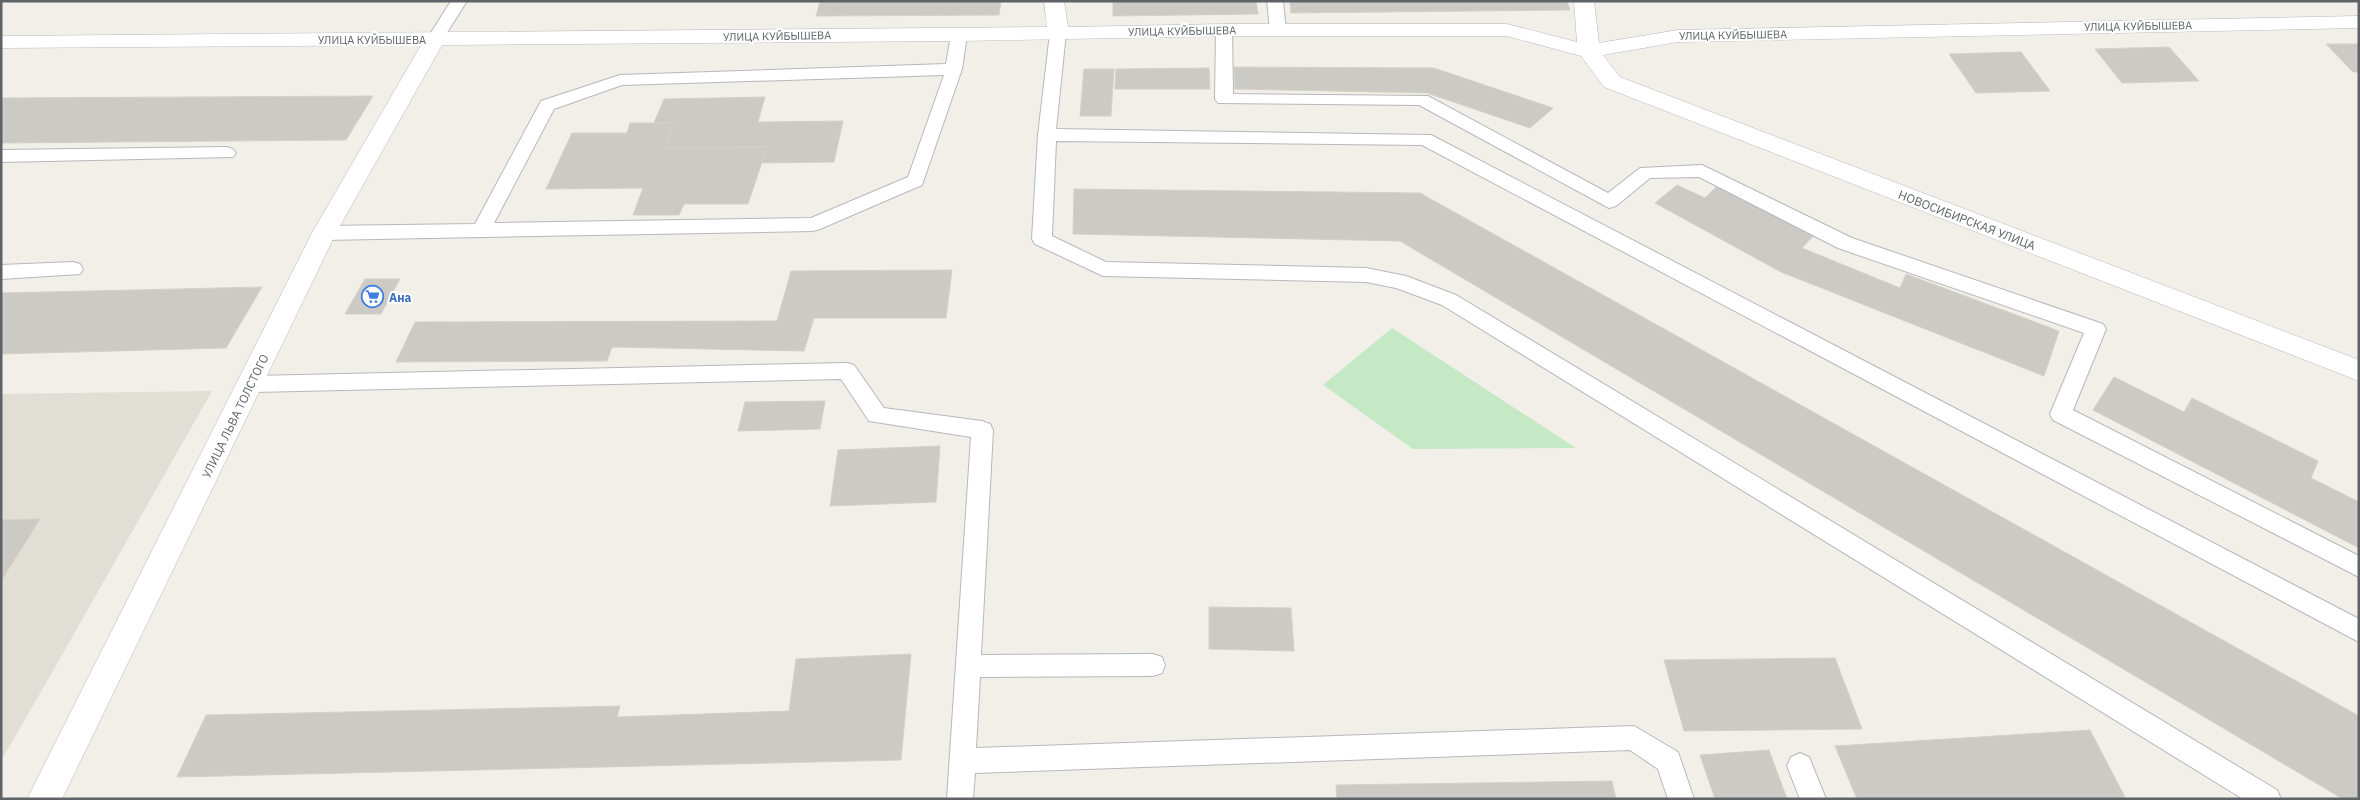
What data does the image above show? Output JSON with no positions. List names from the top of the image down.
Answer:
{
  "streets": {
    "street": ["УЛИЦА КУЙБЫШЕВА", "НОВОСИБИРСКАЯ УЛИЦА", "УЛИЦА ЛЬВА ТОЛСТОГО"]
  },
  "crossings": [
    ["УЛИЦА КУЙБЫШЕВА", "НОВОСИБИРСКАЯ УЛИЦА"],
    ["УЛИЦА КУЙБЫШЕВА", "УЛИЦА ЛЬВА ТОЛСТОГО"]
  ],
  "places": {
    "supermarket": ["Ана"]
  }
}
